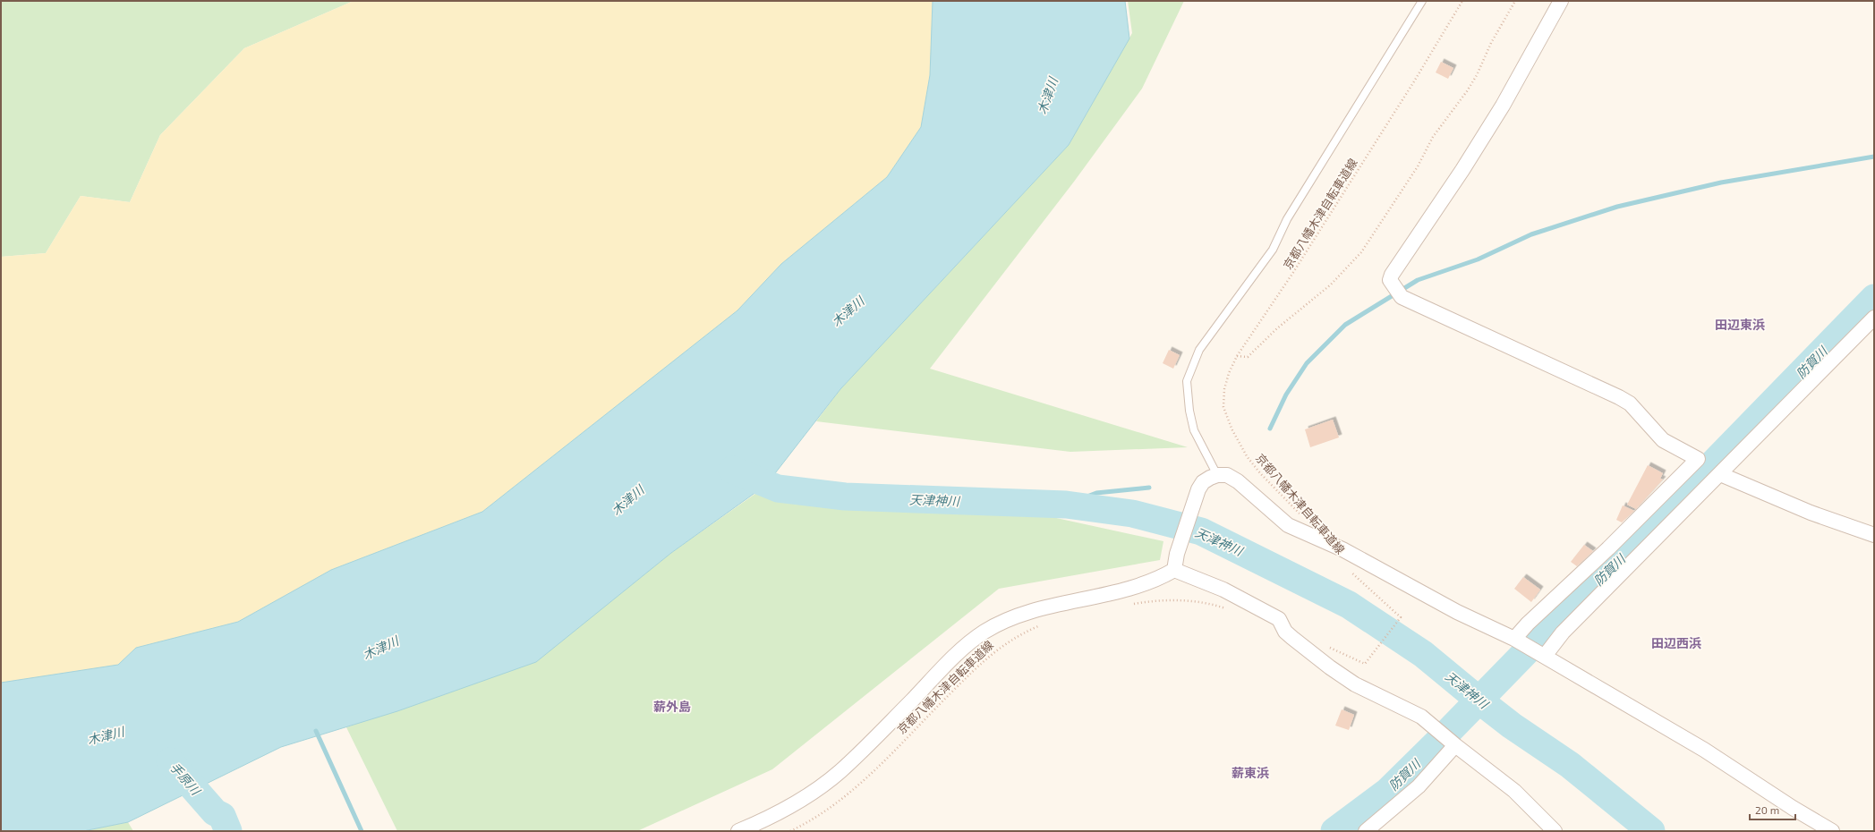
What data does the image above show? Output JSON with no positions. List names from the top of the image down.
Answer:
{
  "streets": {
    "path": ["京都八幡木津自転車道線"]
  },
  "districts": [
    "田辺東浜",
    "田辺西浜",
    "薪外島",
    "薪東浜"
  ],
  "water": [
    "木津川",
    "防賀川",
    "天津神川",
    "手原川"
  ],
  "scale_bar": "20 m"
}
